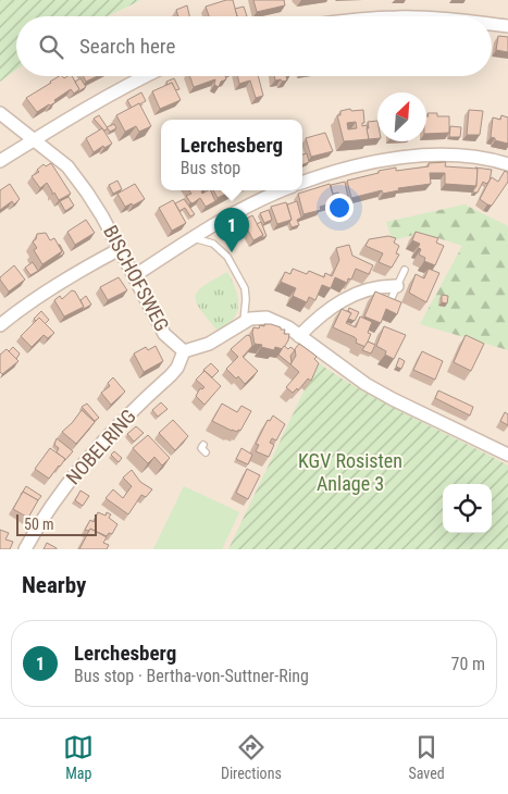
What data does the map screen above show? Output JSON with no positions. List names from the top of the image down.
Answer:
{
  "streets": {
    "street": ["BISCHOFSWEG", "NOBELRING"]
  },
  "crossings": [
    ["BISCHOFSWEG", "NOBELRING"]
  ],
  "parks": ["KGV Rosisten Anlage 3"],
  "scale_bar": "50 m",
  "north": "top right",
  "page": {
    "search": "Search here",
    "popup": ["Lerchesberg", "Bus stop"],
    "pins": "1",
    "scale": "50 m",
    "heading": "Nearby",
    "list": [
      {
        "mark": "1",
        "name": "Lerchesberg",
        "note": "Bus stop · Bertha-von-Suttner-Ring",
        "value": "70 m"
      }
    ],
    "nav": ["Map", "Directions", "Saved"]
  }
}
